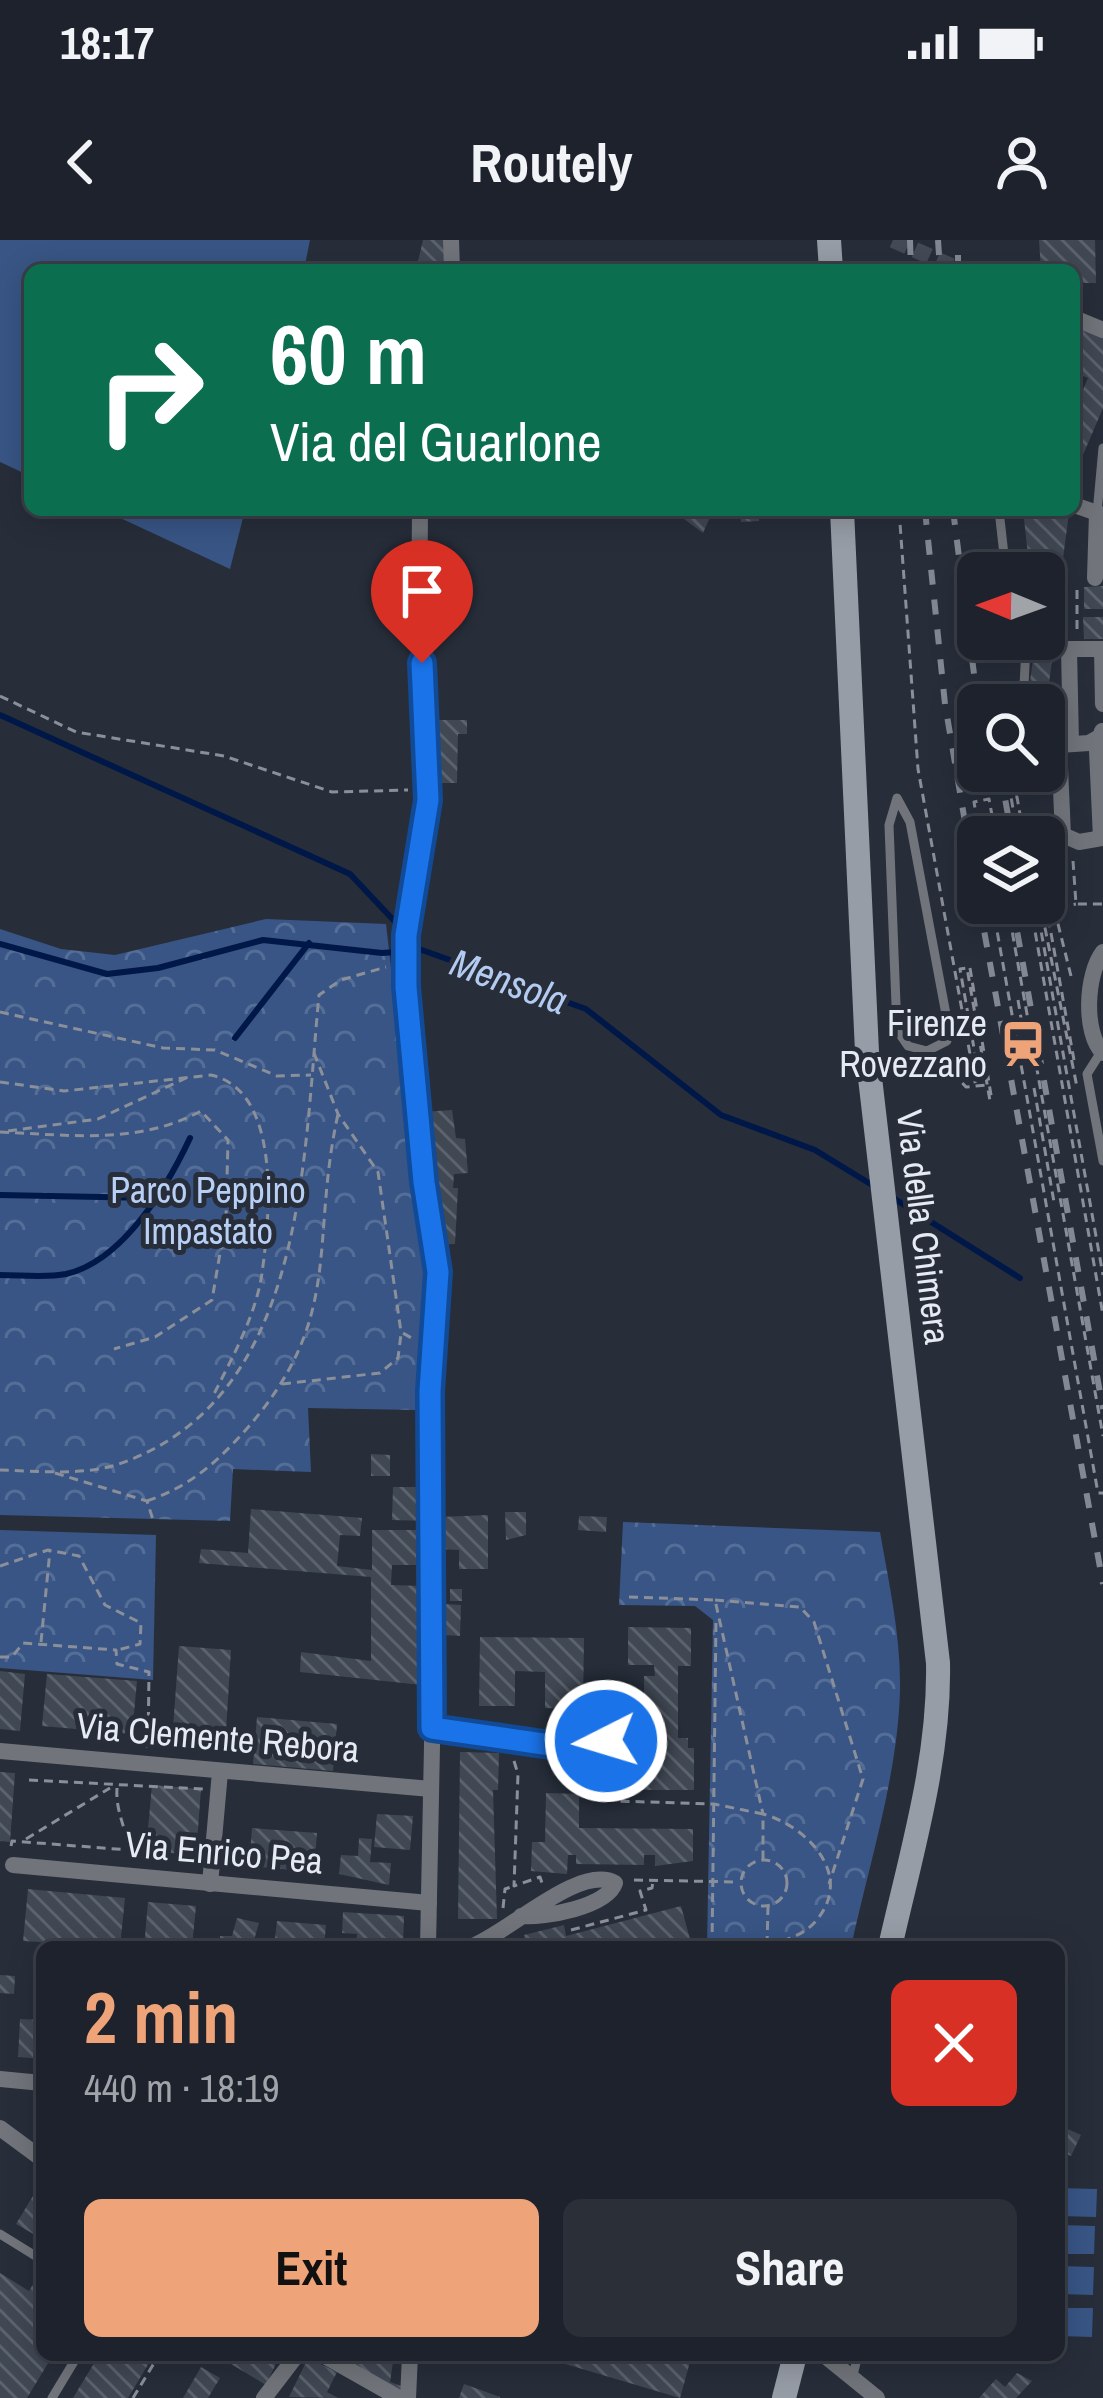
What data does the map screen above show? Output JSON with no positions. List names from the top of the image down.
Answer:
{
  "streets": {
    "street": ["Via della Chimera", "Via Clemente Rebora", "Via Enrico Pea"]
  },
  "water": ["Mensola"],
  "parks": ["Parco Peppino Impastato"],
  "places": {
    "station": ["Firenze Rovezzano"]
  },
  "north": "left",
  "page": {
    "status": "18:17",
    "header": "Routely",
    "turn": ["60 m", "Via del Guarlone"],
    "heading": ["2 min", "440 m · 18:19"],
    "buttons": ["Exit", "Share"]
  }
}
